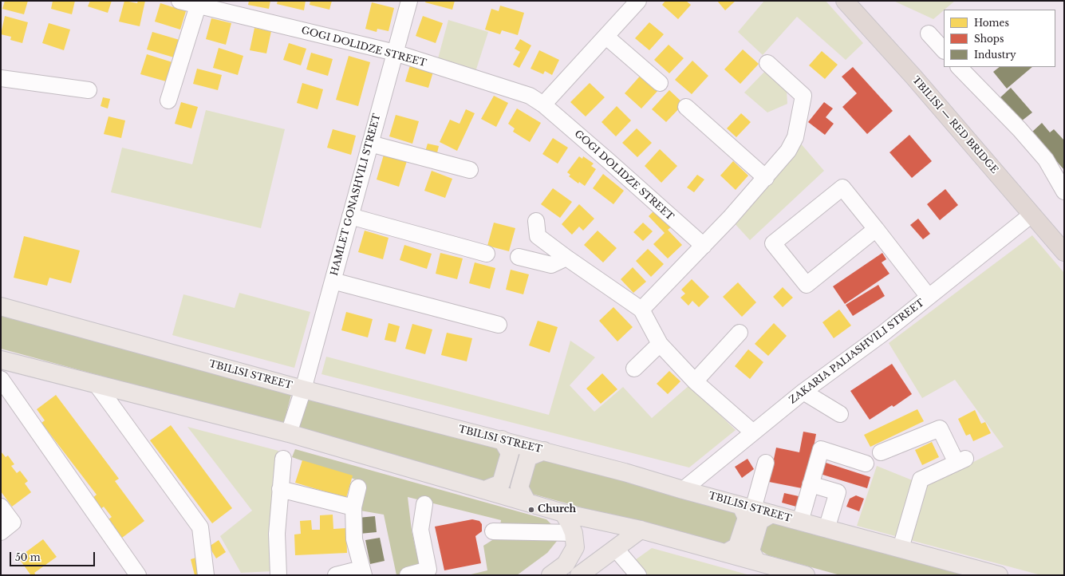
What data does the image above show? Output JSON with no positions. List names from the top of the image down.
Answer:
{
  "streets": {
    "highway": ["TBILISI — RED BRIDGE"],
    "main road": ["TBILISI STREET"],
    "street": ["GOGI DOLIDZE STREET", "HAMLET GONASHVILI STREET", "ZAKARIA PALIASHVILI STREET"]
  },
  "crossings": [
    ["GOGI DOLIDZE STREET", "HAMLET GONASHVILI STREET"],
    ["TBILISI — RED BRIDGE", "ZAKARIA PALIASHVILI STREET"],
    ["HAMLET GONASHVILI STREET", "TBILISI STREET"],
    ["ZAKARIA PALIASHVILI STREET", "TBILISI STREET"]
  ],
  "places": ["Church"],
  "legend": ["Homes", "Shops", "Industry"],
  "scale_bar": "50 m"
}
